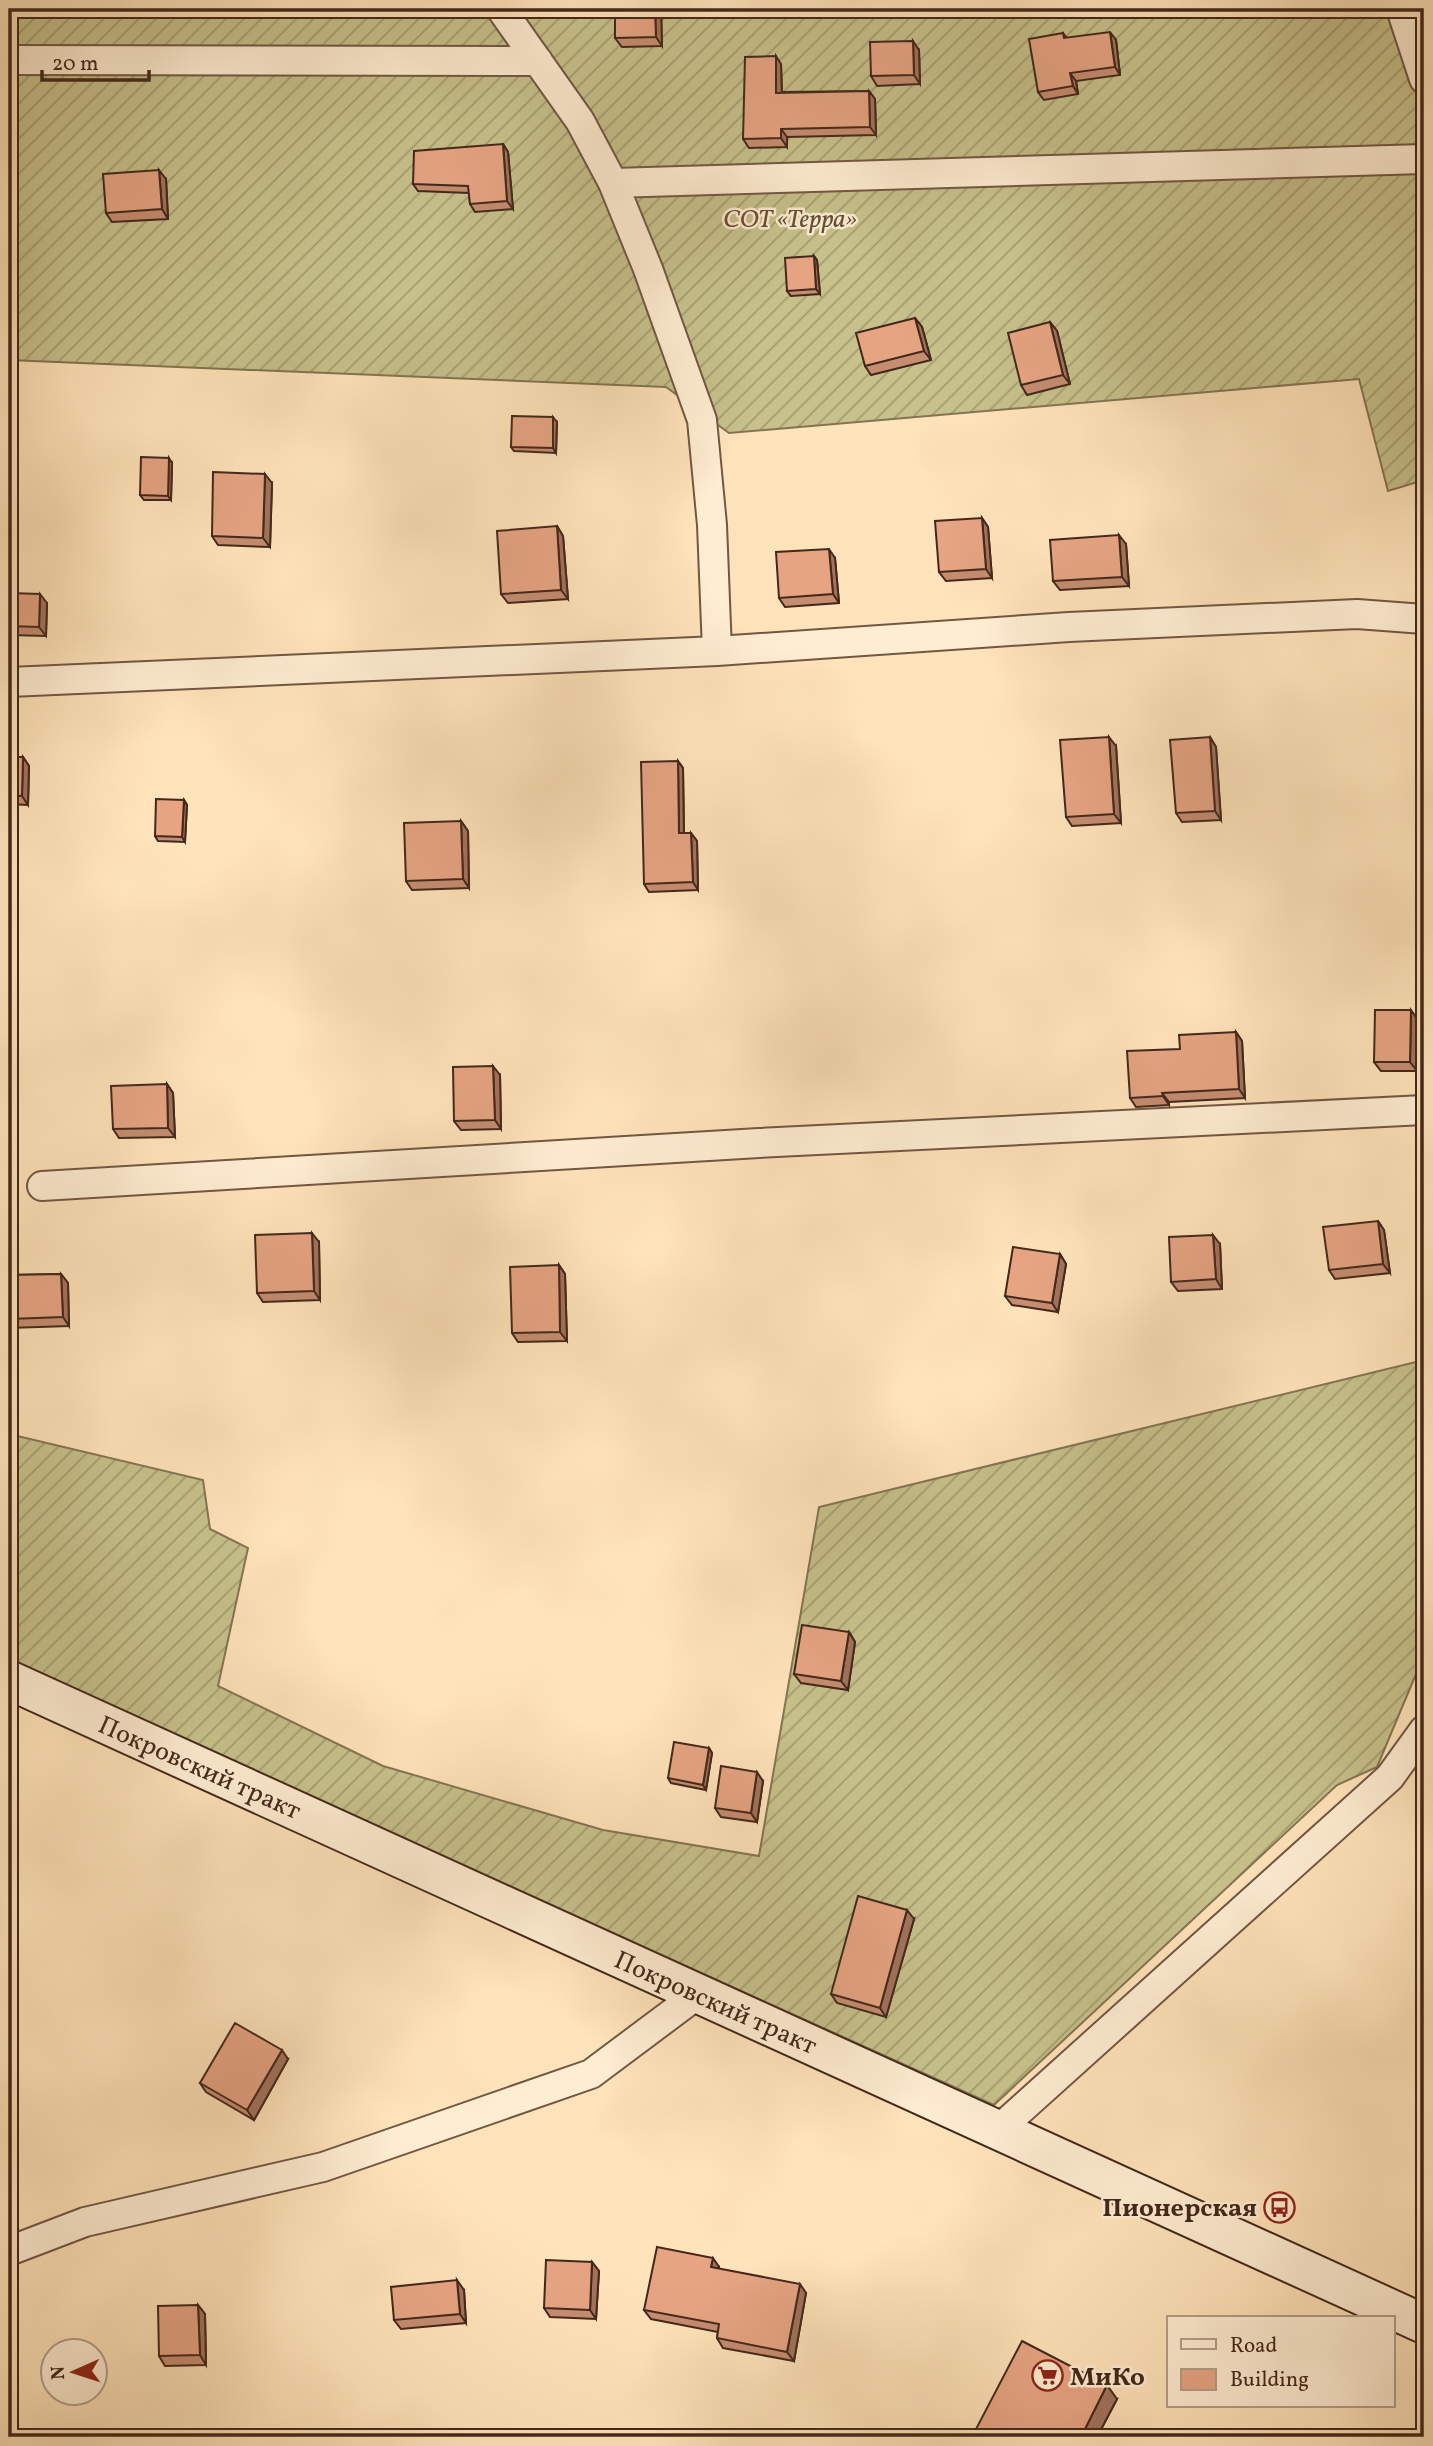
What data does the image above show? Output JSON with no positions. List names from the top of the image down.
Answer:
{
  "streets": {
    "main road": ["Покровский тракт"]
  },
  "parks": ["СОТ «Терра»"],
  "places": {
    "bus stop": ["Пионерская"],
    "supermarket": ["МиКо"]
  },
  "legend": ["Road", "Building"],
  "scale_bar": "20 m",
  "north": "left"
}
